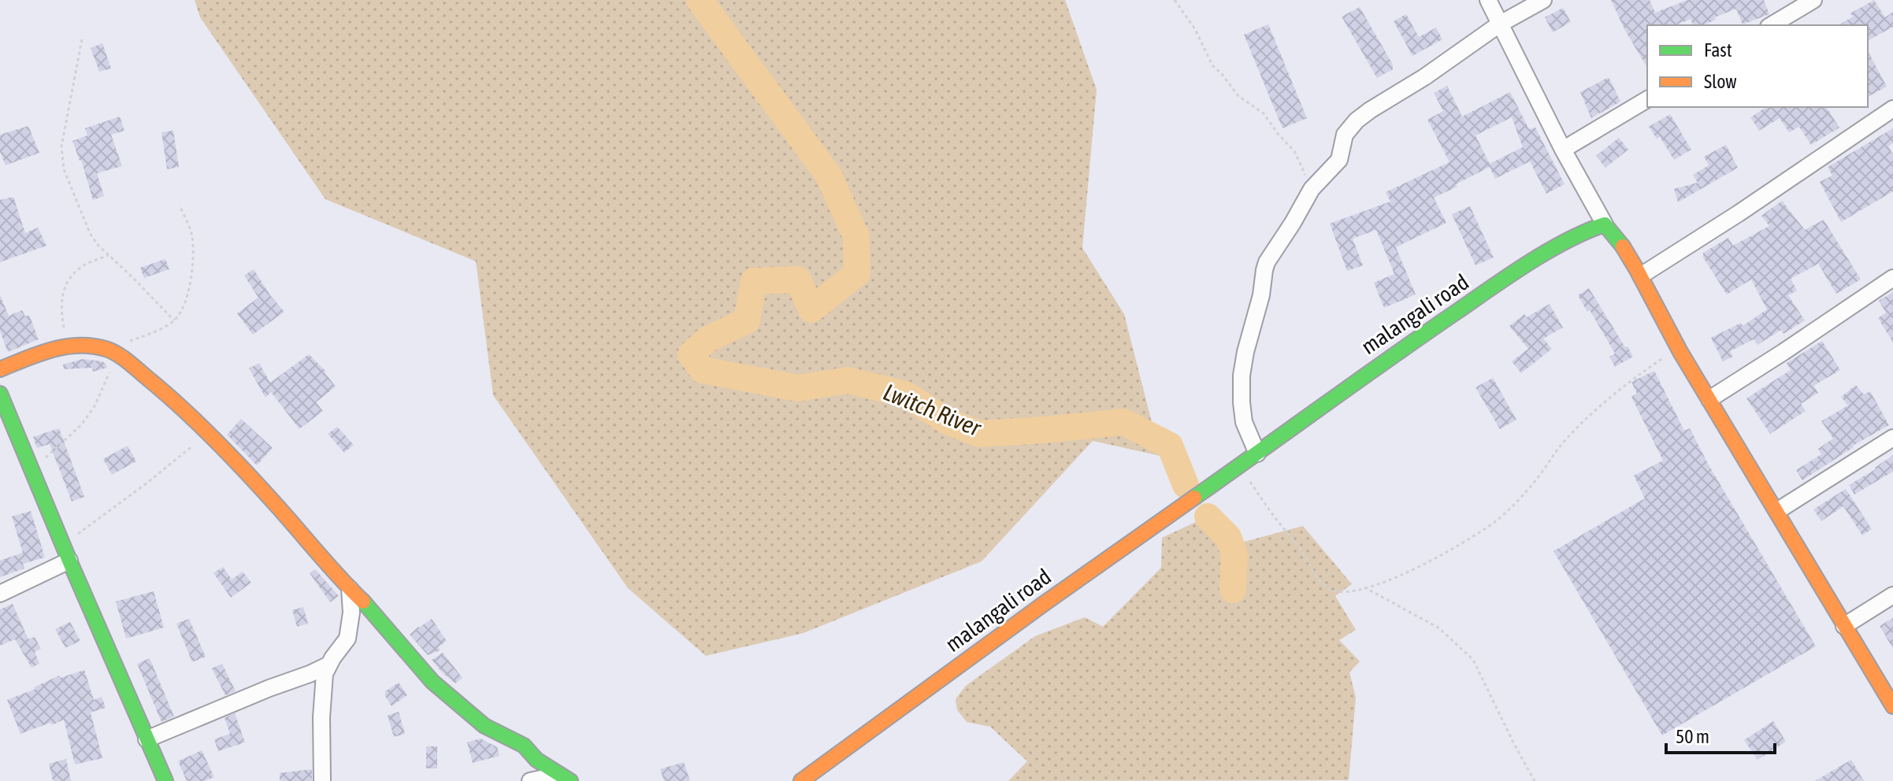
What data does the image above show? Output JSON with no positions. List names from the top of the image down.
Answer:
{
  "streets": {
    "street": ["malangali road"]
  },
  "water": ["Lwitch River"],
  "legend": ["Fast", "Slow"],
  "scale_bar": "50 m"
}
